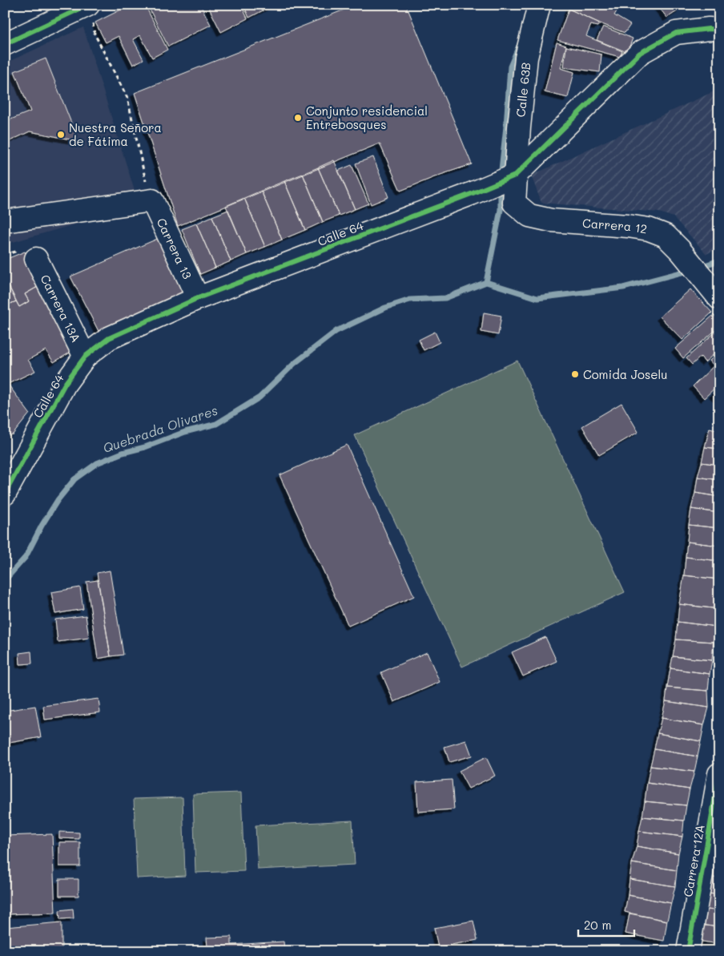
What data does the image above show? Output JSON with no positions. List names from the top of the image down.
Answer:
{
  "streets": {
    "street": [
      "Calle 63B",
      "Carrera 12",
      "Calle 64",
      "Carrera 13",
      "Carrera 13A",
      "Carrera 12A"
    ]
  },
  "crossings": [
    ["Calle 63B", "Carrera 12"],
    ["Calle 63B", "Calle 64"],
    ["Carrera 12", "Calle 64"],
    ["Calle 64", "Carrera 13"],
    ["Calle 64", "Carrera 13A"]
  ],
  "water": ["Quebrada Olivares"],
  "places": ["Conjunto residencial Entrebosques", "Nuestra Señora de Fátima", "Comida Joselu"],
  "scale_bar": "20 m"
}
